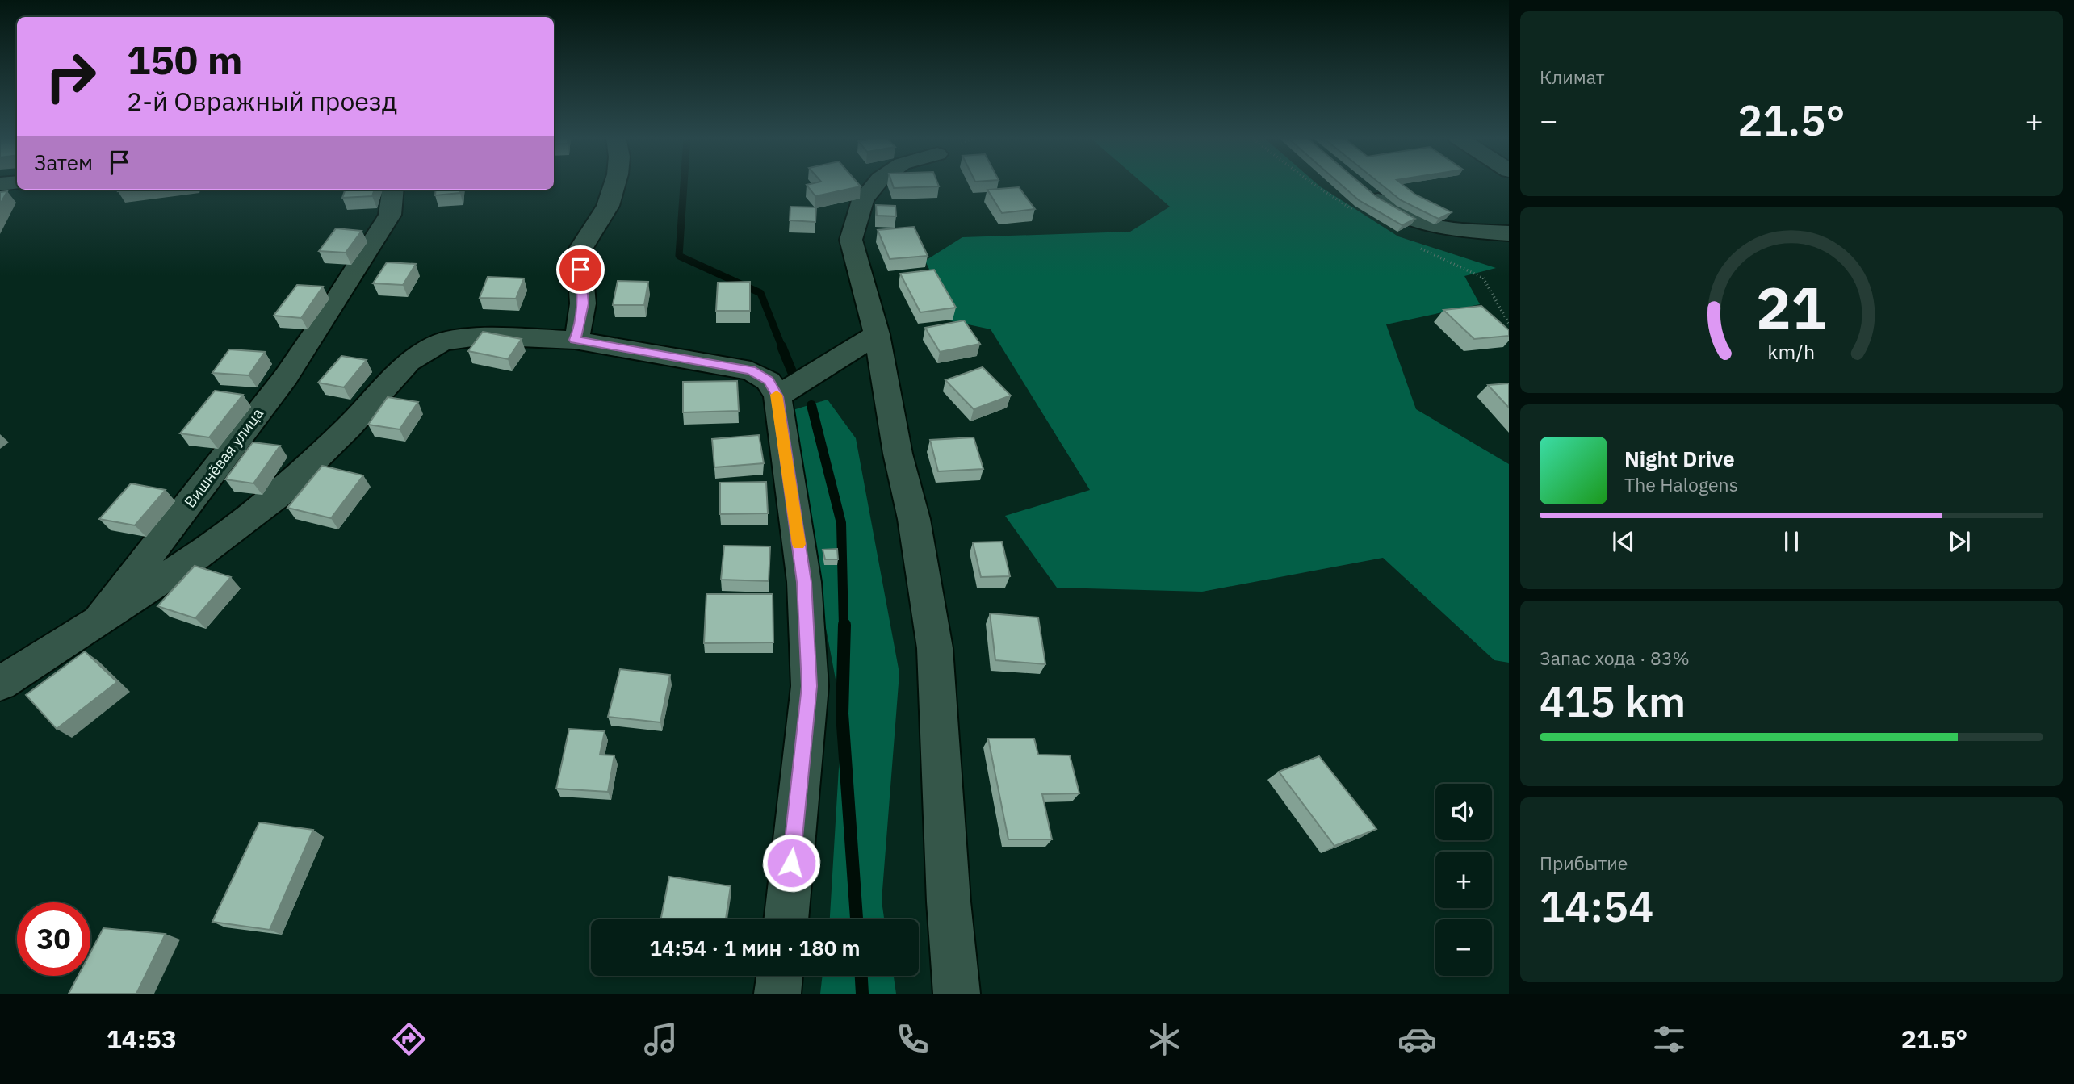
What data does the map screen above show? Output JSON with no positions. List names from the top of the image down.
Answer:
{
  "streets": {
    "street": ["Вишнёвая улица"]
  },
  "page": {
    "tile": [
      "Климат",
      ["Запас хода · 83%", "415 km"],
      ["Прибытие", "14:54"]
    ],
    "turn": ["150 m", "2-й Овражный проезд"],
    "heat": ["−", "21.5°", "+"],
    "then": "Затем",
    "song": ["Night Drive", "The Halogens"],
    "map_buttons": ["+", "−"],
    "limit": "30",
    "trip": "14:54 · 1 мин · 180 m",
    "tabs": ["14:53", "21.5°"],
    "gauge": ["21", "km/h"]
  }
}
